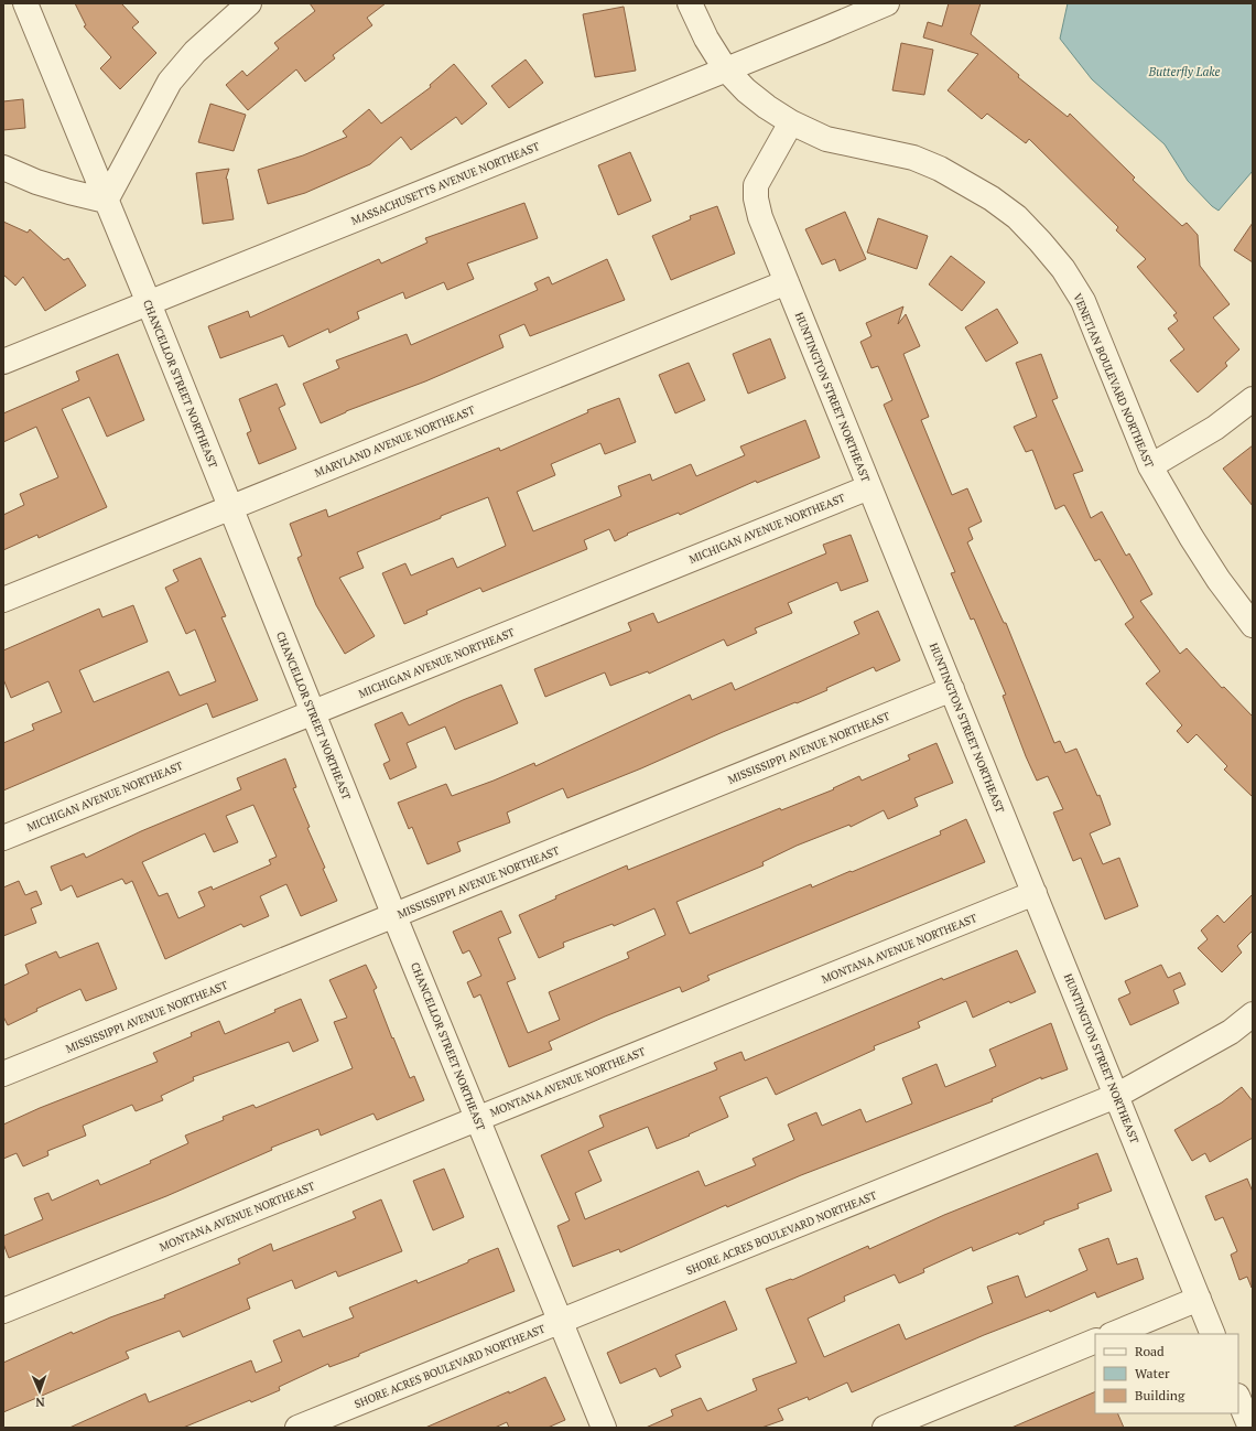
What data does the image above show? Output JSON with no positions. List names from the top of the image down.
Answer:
{
  "streets": {
    "street": [
      "MASSACHUSETTS AVENUE NORTHEAST",
      "VENETIAN BOULEVARD NORTHEAST",
      "CHANCELLOR STREET NORTHEAST",
      "HUNTINGTON STREET NORTHEAST",
      "MARYLAND AVENUE NORTHEAST",
      "MICHIGAN AVENUE NORTHEAST",
      "MISSISSIPPI AVENUE NORTHEAST",
      "MONTANA AVENUE NORTHEAST",
      "SHORE ACRES BOULEVARD NORTHEAST"
    ]
  },
  "crossings": [
    ["MASSACHUSETTS AVENUE NORTHEAST", "VENETIAN BOULEVARD NORTHEAST"],
    ["MASSACHUSETTS AVENUE NORTHEAST", "CHANCELLOR STREET NORTHEAST"],
    ["VENETIAN BOULEVARD NORTHEAST", "HUNTINGTON STREET NORTHEAST"],
    ["CHANCELLOR STREET NORTHEAST", "MARYLAND AVENUE NORTHEAST"],
    ["CHANCELLOR STREET NORTHEAST", "MICHIGAN AVENUE NORTHEAST"],
    ["CHANCELLOR STREET NORTHEAST", "MISSISSIPPI AVENUE NORTHEAST"],
    ["CHANCELLOR STREET NORTHEAST", "MONTANA AVENUE NORTHEAST"],
    ["CHANCELLOR STREET NORTHEAST", "SHORE ACRES BOULEVARD NORTHEAST"],
    ["HUNTINGTON STREET NORTHEAST", "MARYLAND AVENUE NORTHEAST"],
    ["HUNTINGTON STREET NORTHEAST", "MICHIGAN AVENUE NORTHEAST"],
    ["HUNTINGTON STREET NORTHEAST", "MISSISSIPPI AVENUE NORTHEAST"],
    ["HUNTINGTON STREET NORTHEAST", "MONTANA AVENUE NORTHEAST"],
    ["HUNTINGTON STREET NORTHEAST", "SHORE ACRES BOULEVARD NORTHEAST"]
  ],
  "water": ["Butterfly Lake"],
  "legend": ["Road", "Water", "Building"],
  "north": "bottom"
}
